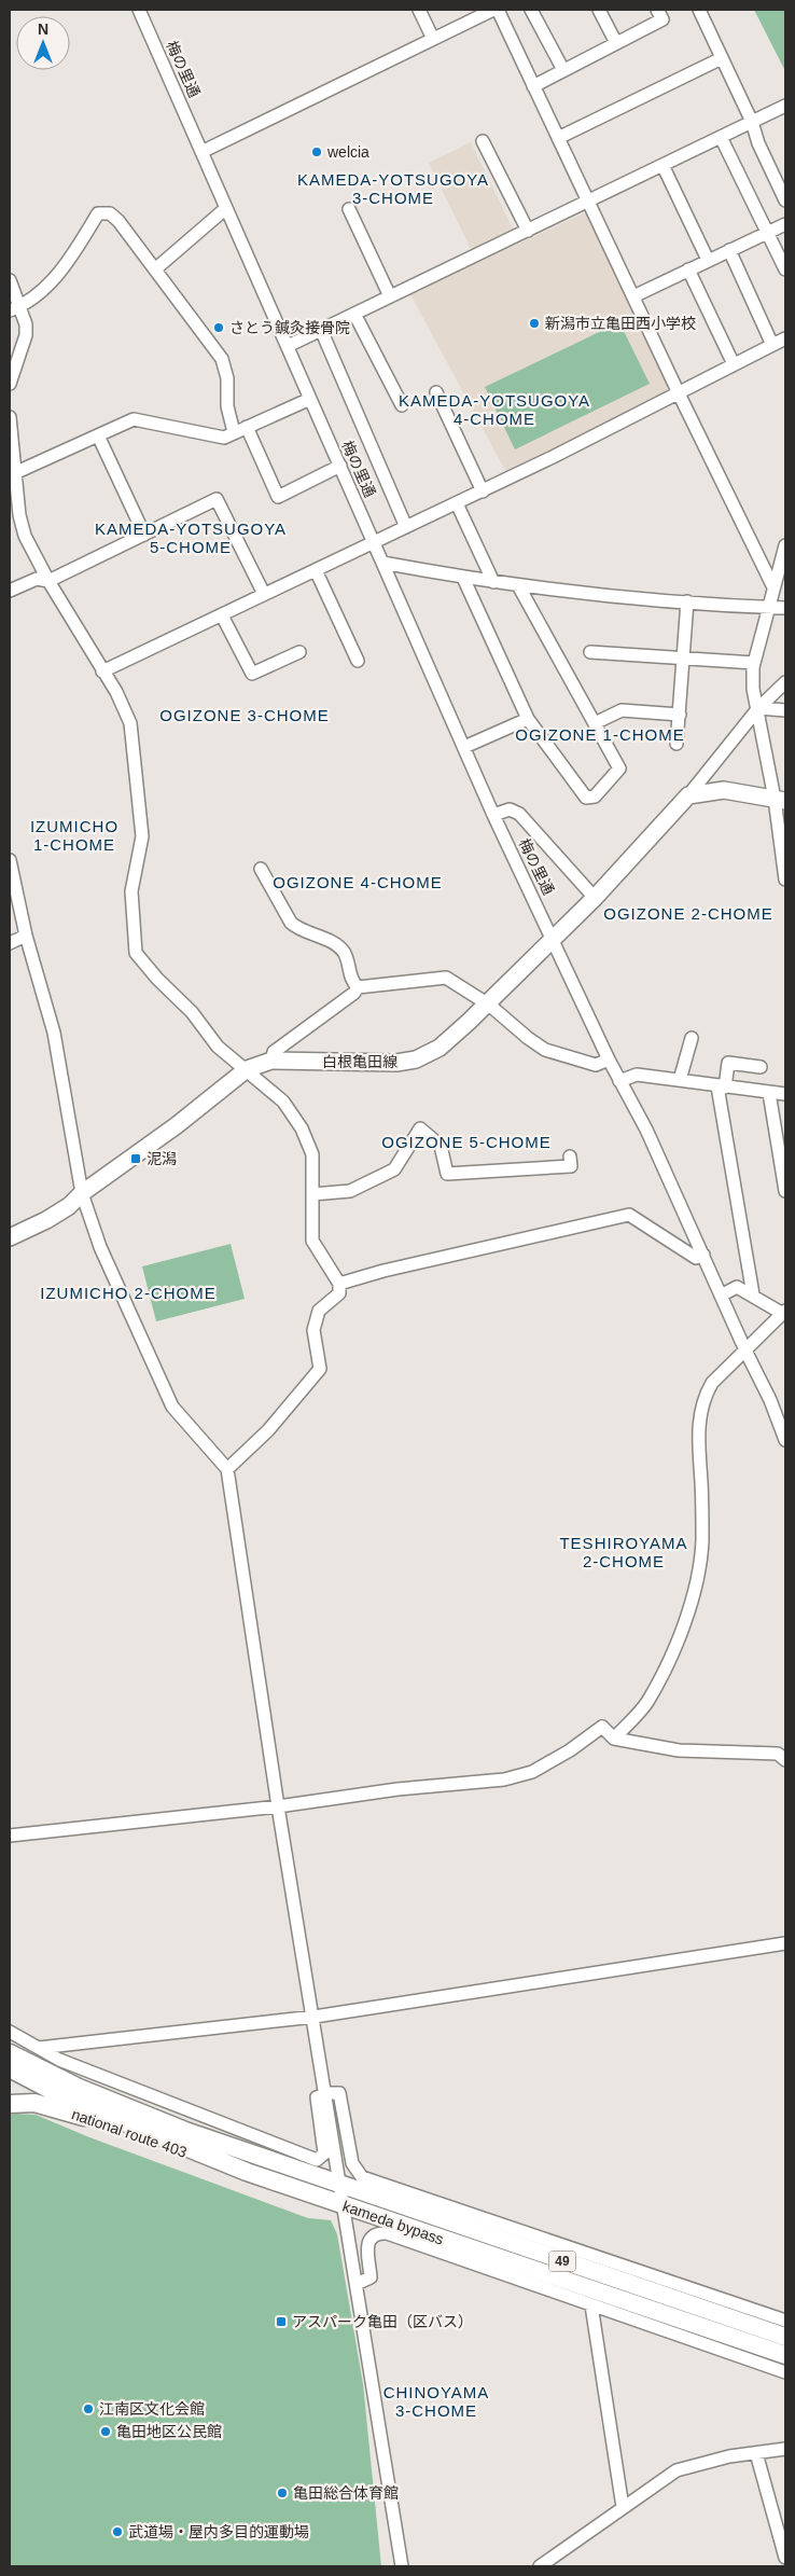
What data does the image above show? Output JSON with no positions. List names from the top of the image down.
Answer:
{
  "streets": {
    "highway": ["national route 403", "kameda bypass", "49"],
    "main road": ["白根亀田線"],
    "street": ["梅の里通"]
  },
  "crossings": [
    ["梅の里通", "白根亀田線"],
    ["national route 403", "kameda bypass"]
  ],
  "districts": [
    "KAMEDA-YOTSUGOYA 3-CHOME",
    "KAMEDA-YOTSUGOYA 4-CHOME",
    "KAMEDA-YOTSUGOYA 5-CHOME",
    "OGIZONE 3-CHOME",
    "OGIZONE 1-CHOME",
    "IZUMICHO 1-CHOME",
    "OGIZONE 4-CHOME",
    "OGIZONE 2-CHOME",
    "OGIZONE 5-CHOME",
    "IZUMICHO 2-CHOME",
    "TESHIROYAMA 2-CHOME",
    "CHINOYAMA 3-CHOME"
  ],
  "places": {
    "other": [
      "welcia",
      "新潟市立亀田西小学校",
      "さとう鍼灸接骨院",
      "江南区文化会館",
      "亀田地区公民館",
      "亀田総合体育館",
      "武道場・屋内多目的運動場"
    ],
    "transit": ["泥潟", "アスパーク亀田（区バス）"]
  },
  "north": "top"
}
